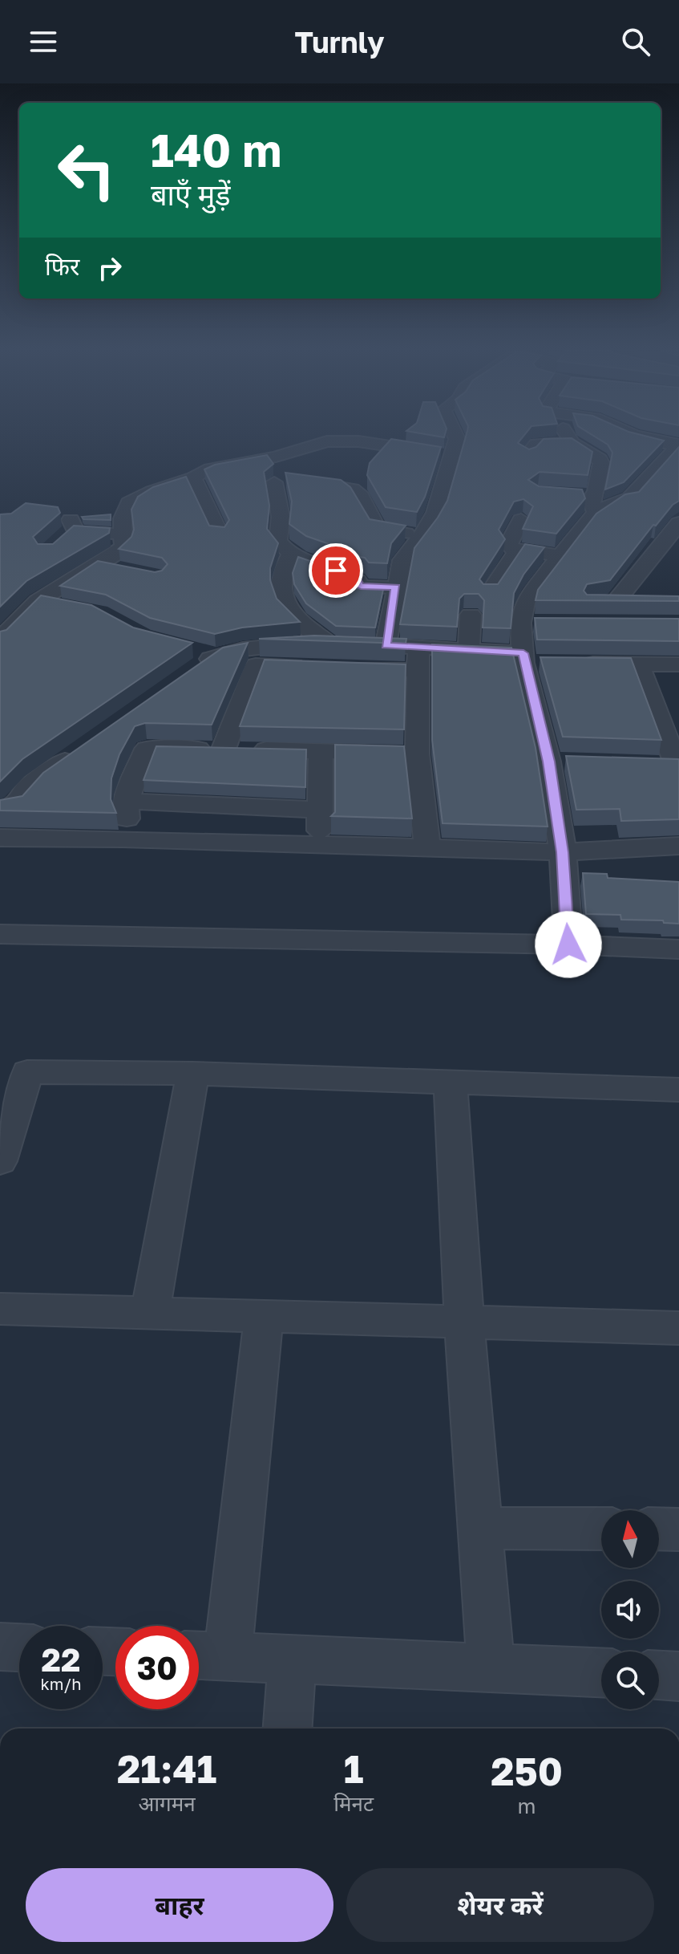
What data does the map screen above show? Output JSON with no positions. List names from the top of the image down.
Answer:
{
  "north": "top",
  "page": {
    "header": "Turnly",
    "turn": ["140 m", "बाएँ मुड़ें"],
    "then": "फिर",
    "speed": "22 km/h",
    "limit": "30",
    "eta": [
      "21:41",
      "आगमन",
      "1",
      "मिनट",
      "250",
      "m"
    ],
    "buttons": ["बाहर", "शेयर करें"]
  }
}
